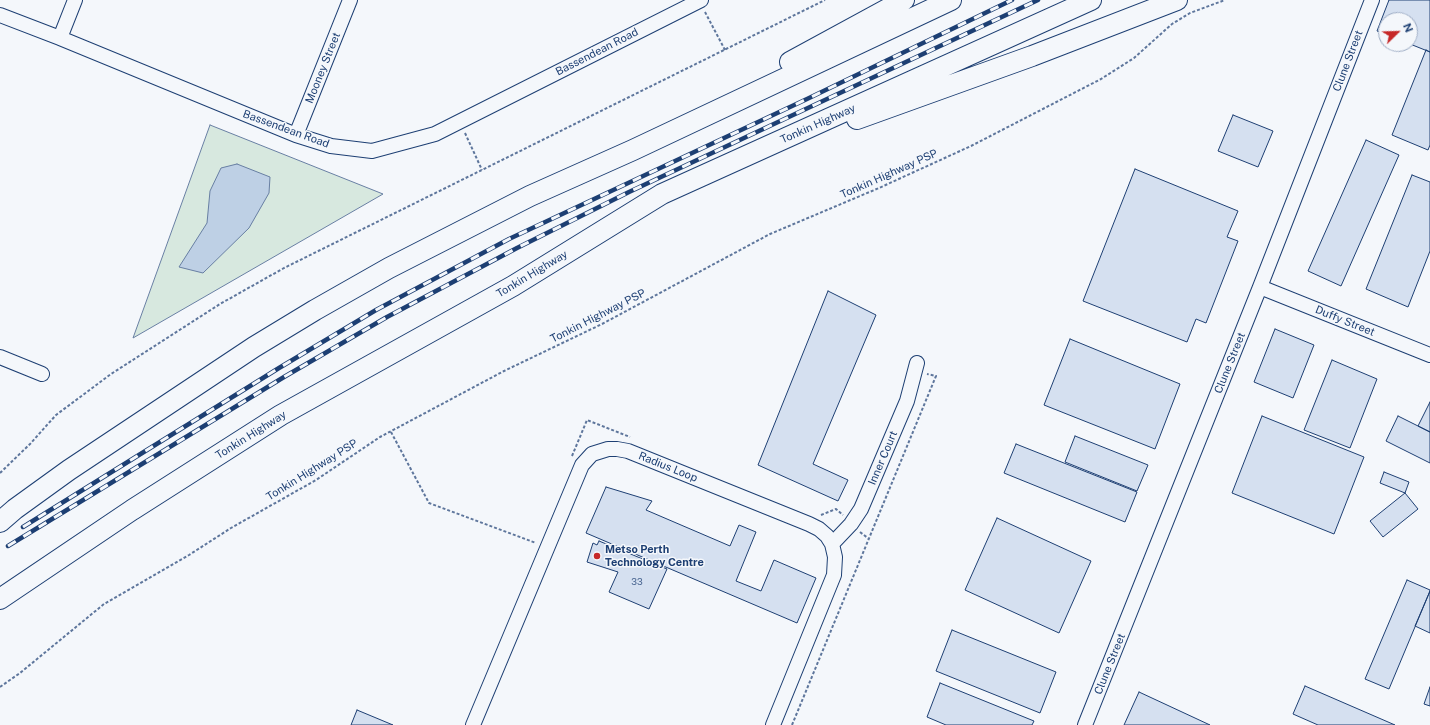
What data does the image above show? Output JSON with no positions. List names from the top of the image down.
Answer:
{
  "streets": {
    "highway": ["Tonkin Highway"],
    "street": [
      "Bassendean Road",
      "Clune Street",
      "Mooney Street",
      "Duffy Street",
      "Inner Court",
      "Radius Loop"
    ],
    "path": ["Tonkin Highway PSP"]
  },
  "crossings": [
    ["Bassendean Road", "Mooney Street"],
    ["Clune Street", "Duffy Street"],
    ["Inner Court", "Radius Loop"]
  ],
  "places": ["Metso Perth Technology Centre"],
  "house_numbers": ["33"],
  "north": "top right"
}
